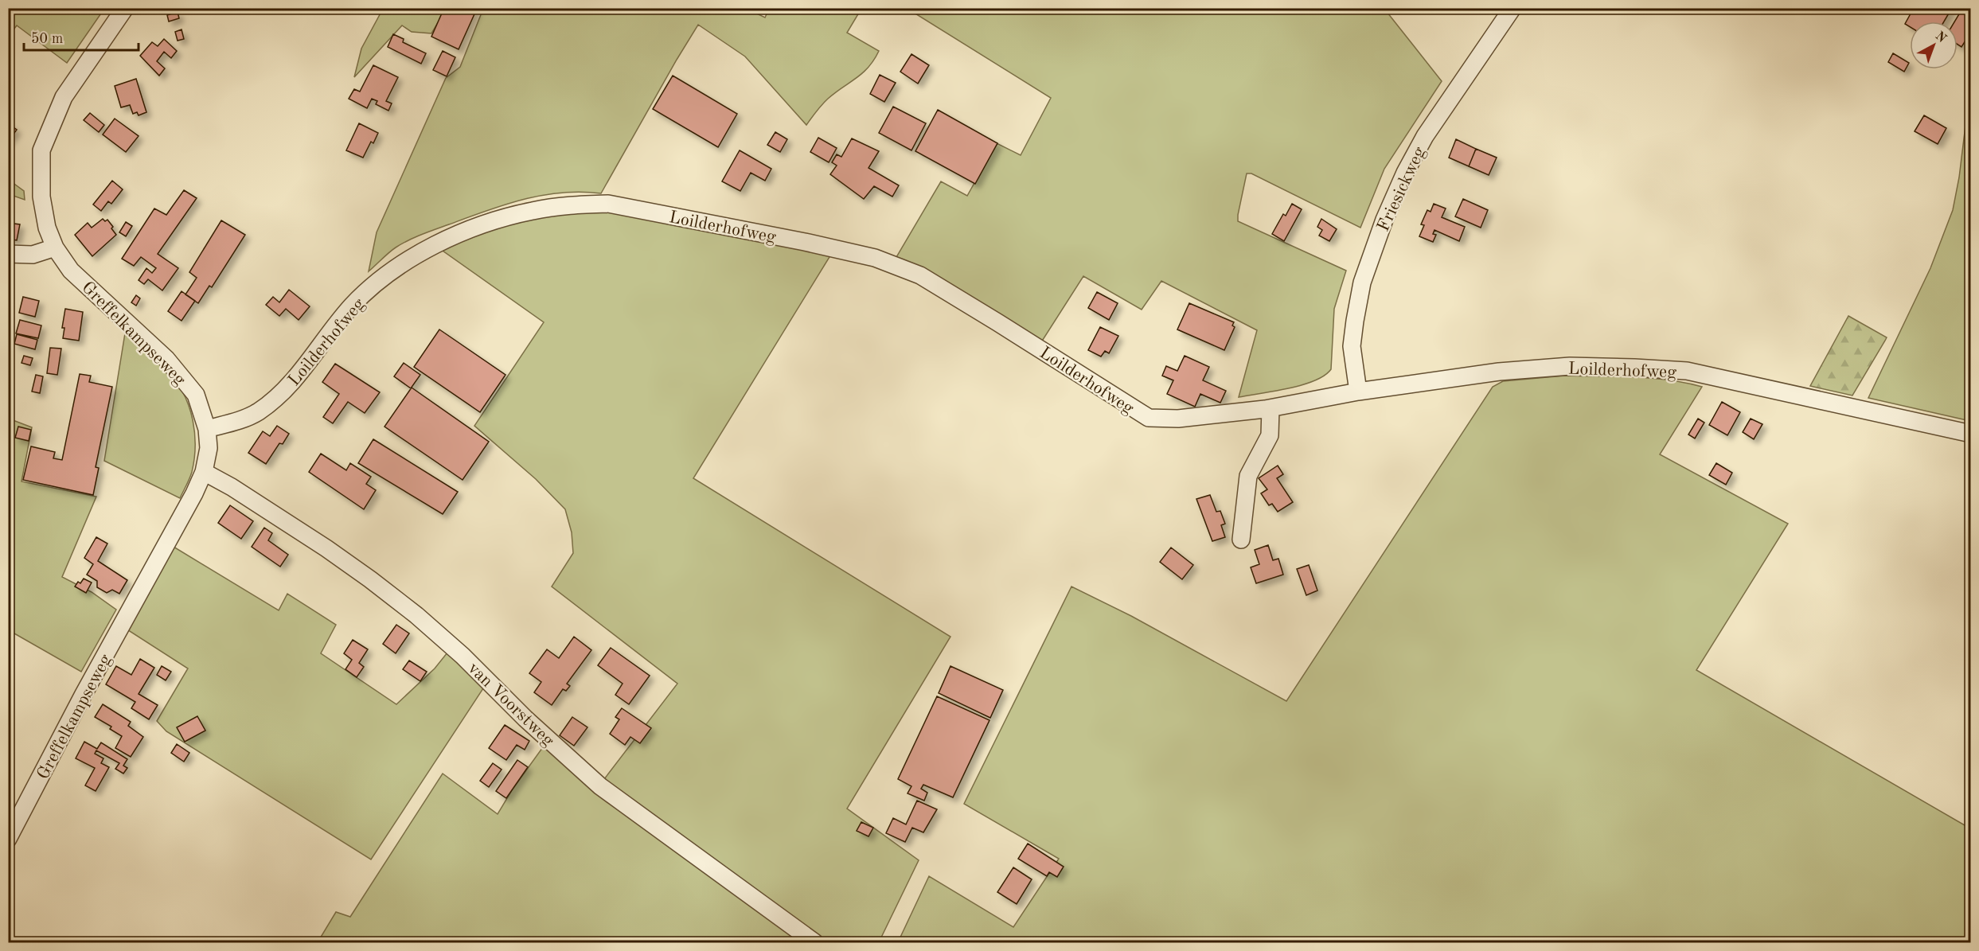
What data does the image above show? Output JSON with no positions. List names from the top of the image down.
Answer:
{
  "streets": {
    "street": [
      "Friesickweg",
      "Loilderhofweg",
      "Greffelkampseweg",
      "van Voorstweg"
    ]
  },
  "crossings": [
    ["Friesickweg", "Loilderhofweg"],
    ["Loilderhofweg", "Greffelkampseweg"],
    ["Greffelkampseweg", "van Voorstweg"]
  ],
  "scale_bar": "50 m",
  "north": "top right"
}
